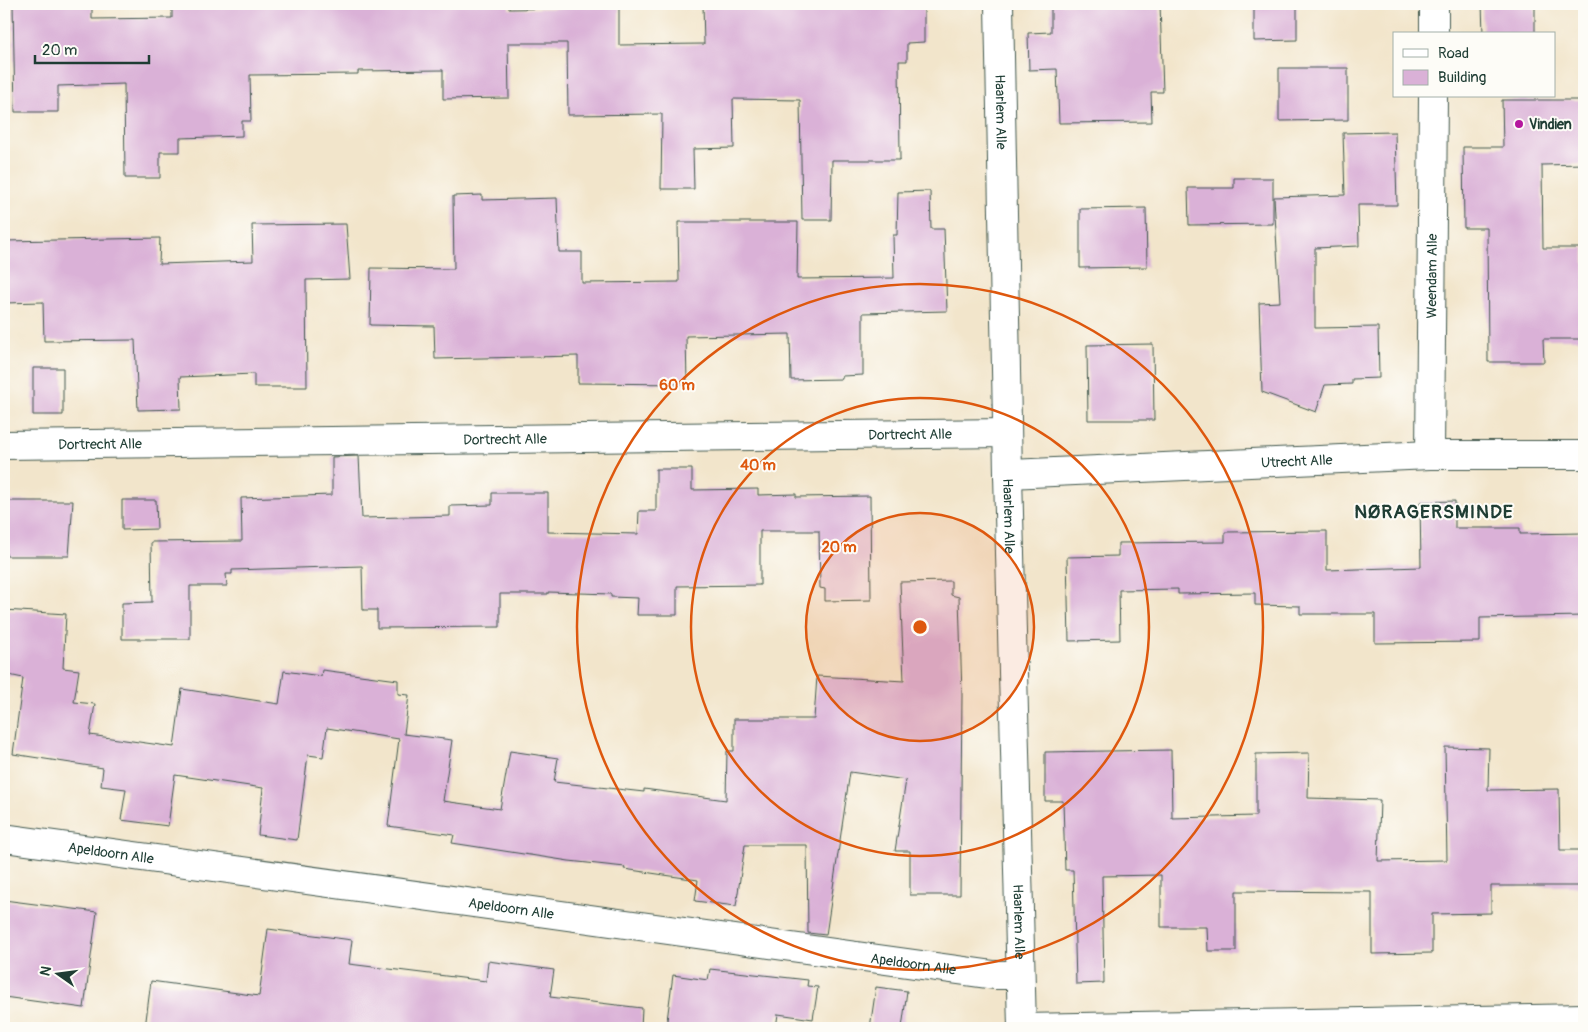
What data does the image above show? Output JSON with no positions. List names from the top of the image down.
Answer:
{
  "streets": {
    "street": [
      "Haarlem Alle",
      "Weendam Alle",
      "Dortrecht Alle",
      "Utrecht Alle",
      "Apeldoorn Alle"
    ]
  },
  "crossings": [
    ["Haarlem Alle", "Dortrecht Alle"],
    ["Haarlem Alle", "Utrecht Alle"],
    ["Haarlem Alle", "Apeldoorn Alle"],
    ["Weendam Alle", "Utrecht Alle"]
  ],
  "districts": ["NØRAGERSMINDE"],
  "places": ["Vindien"],
  "legend": ["Road", "Building"],
  "scale_bar": "20 m",
  "north": "left",
  "rings": ["60 m", "40 m", "20 m"]
}
